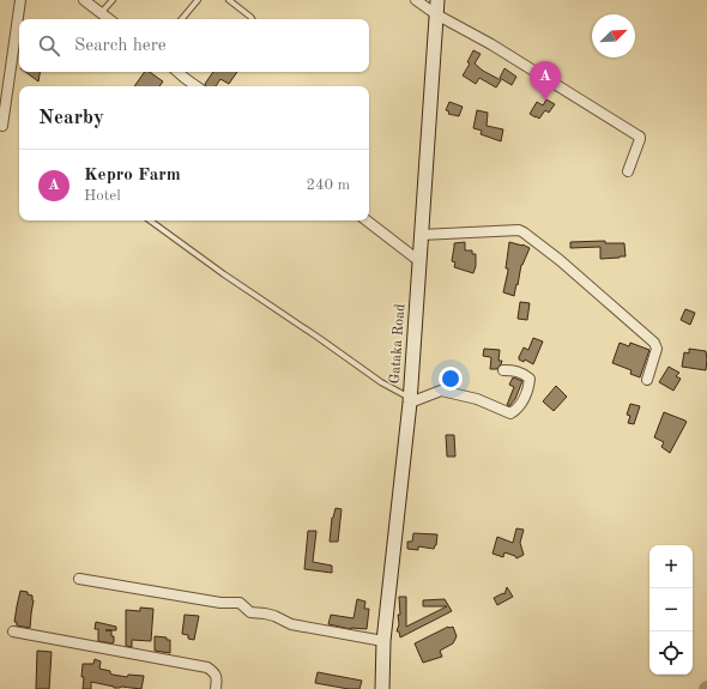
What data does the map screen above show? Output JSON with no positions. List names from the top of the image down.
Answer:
{
  "streets": {
    "street": ["Gataka Road"]
  },
  "north": "top right",
  "page": {
    "search": "Search here",
    "pins": "A",
    "heading": "Nearby",
    "list": [
      {
        "mark": "A",
        "name": "Kepro Farm",
        "note": "Hotel",
        "value": "240 m"
      }
    ],
    "map_buttons": ["+", "−"]
  }
}
